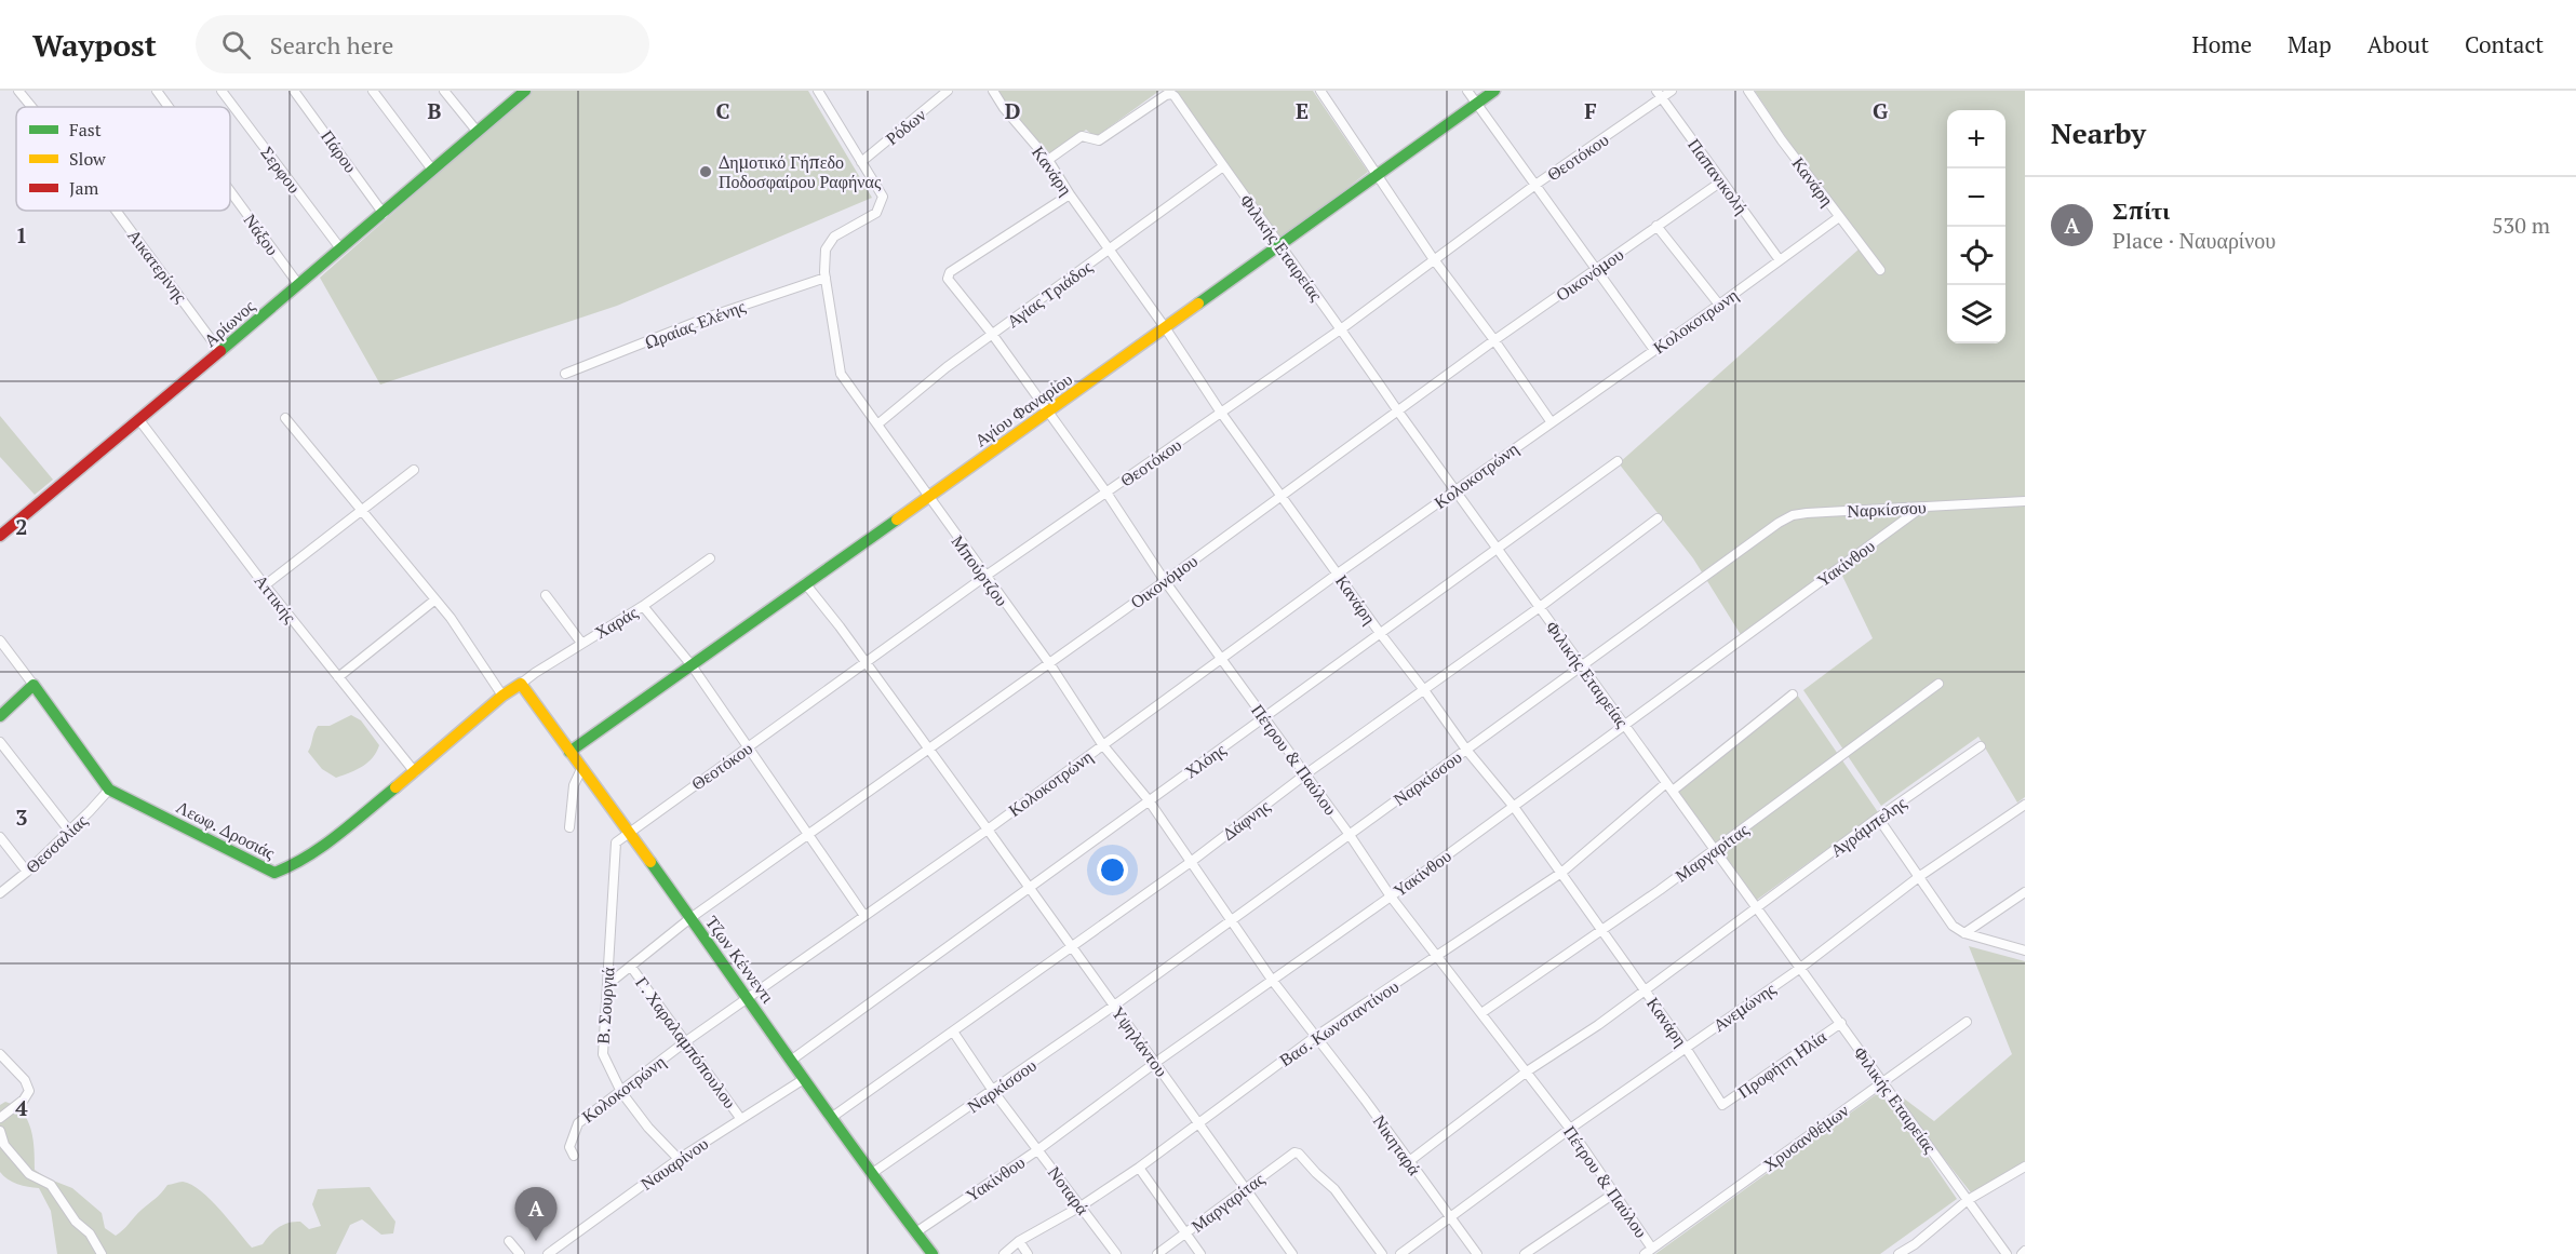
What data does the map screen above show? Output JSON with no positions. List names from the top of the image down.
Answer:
{
  "streets": {
    "street": [
      "Ρόδων",
      "Πάρου",
      "Θεοτόκου",
      "Σερφου",
      "Κανάρη",
      "Παπανικολή",
      "Νάξου",
      "Φιλικής Εταιρείας",
      "Αικατερίνης",
      "Οικονόμου",
      "Αγίας Τριάδος",
      "Κολοκοτρωνη",
      "Αρίωνος",
      "Ωραίας Ελένης",
      "Αγίου Φαναρίου",
      "Κολοκοτρώνη",
      "Ναρκίσσου",
      "Υακίνθου",
      "Μπούρτζου",
      "Αττικής",
      "Χαράς",
      "Πέτρου & Παύλου",
      "Χλόης",
      "Δάφνης",
      "Αγράμπελης",
      "Λεωφ. Δροσιάς",
      "Θεσσαλίας",
      "Μαργαρίτας",
      "Τζων Κέννεντι",
      "Β. Σουργιά",
      "Ανεμώνης",
      "Βασ. Κωνσταντίνου",
      "Υψηλάντου",
      "Γ. Χαραλαμπόπουλου",
      "Προφήτη Ηλία",
      "Χρυσανθέμων",
      "Νικηταρά",
      "Ναυαρίνου",
      "Νοταρά"
    ]
  },
  "crossings": [
    ["Ρόδων", "Μπούρτζου"],
    ["Πάρου", "Αρίωνος"],
    ["Θεοτόκου", "Κανάρη"],
    ["Θεοτόκου", "Παπανικολή"],
    ["Θεοτόκου", "Φιλικής Εταιρείας"],
    ["Θεοτόκου", "Μπούρτζου"],
    ["Θεοτόκου", "Πέτρου & Παύλου"],
    ["Θεοτόκου", "Τζων Κέννεντι"],
    ["Θεοτόκου", "Β. Σουργιά"],
    ["Θεοτόκου", "Υψηλάντου"],
    ["Σερφου", "Αρίωνος"],
    ["Κανάρη", "Φιλικής Εταιρείας"],
    ["Κανάρη", "Οικονόμου"],
    ["Κανάρη", "Αγίας Τριάδος"],
    ["Κανάρη", "Κολοκοτρωνη"],
    ["Κανάρη", "Αγίου Φαναρίου"],
    ["Κανάρη", "Κολοκοτρώνη"],
    ["Κανάρη", "Ναρκίσσου"],
    ["Κανάρη", "Υακίνθου"],
    ["Κανάρη", "Πέτρου & Παύλου"],
    ["Κανάρη", "Χλόης"],
    ["Κανάρη", "Δάφνης"],
    ["Κανάρη", "Αγράμπελης"],
    ["Κανάρη", "Μαργαρίτας"],
    ["Κανάρη", "Ανεμώνης"],
    ["Κανάρη", "Βασ. Κωνσταντίνου"],
    ["Κανάρη", "Προφήτη Ηλία"],
    ["Παπανικολή", "Οικονόμου"],
    ["Παπανικολή", "Κολοκοτρωνη"],
    ["Νάξου", "Αρίωνος"],
    ["Φιλικής Εταιρείας", "Οικονόμου"],
    ["Φιλικής Εταιρείας", "Αγίας Τριάδος"],
    ["Φιλικής Εταιρείας", "Αγίου Φαναρίου"],
    ["Φιλικής Εταιρείας", "Κολοκοτρώνη"],
    ["Φιλικής Εταιρείας", "Ναρκίσσου"],
    ["Φιλικής Εταιρείας", "Υακίνθου"],
    ["Φιλικής Εταιρείας", "Χλόης"],
    ["Φιλικής Εταιρείας", "Δάφνης"],
    ["Φιλικής Εταιρείας", "Αγράμπελης"],
    ["Φιλικής Εταιρείας", "Μαργαρίτας"],
    ["Φιλικής Εταιρείας", "Ανεμώνης"],
    ["Φιλικής Εταιρείας", "Βασ. Κωνσταντίνου"],
    ["Φιλικής Εταιρείας", "Προφήτη Ηλία"],
    ["Φιλικής Εταιρείας", "Χρυσανθέμων"],
    ["Αικατερίνης", "Αρίωνος"],
    ["Οικονόμου", "Μπούρτζου"],
    ["Οικονόμου", "Πέτρου & Παύλου"],
    ["Οικονόμου", "Τζων Κέννεντι"],
    ["Οικονόμου", "Β. Σουργιά"],
    ["Οικονόμου", "Υψηλάντου"],
    ["Οικονόμου", "Γ. Χαραλαμπόπουλου"],
    ["Αγίας Τριάδος", "Μπούρτζου"],
    ["Αγίας Τριάδος", "Πέτρου & Παύλου"],
    ["Κολοκοτρωνη", "Κολοκοτρώνη"],
    ["Αρίωνος", "Αττικής"],
    ["Ωραίας Ελένης", "Μπούρτζου"],
    ["Αγίου Φαναρίου", "Μπούρτζου"],
    ["Αγίου Φαναρίου", "Πέτρου & Παύλου"],
    ["Αγίου Φαναρίου", "Τζων Κέννεντι"],
    ["Αγίου Φαναρίου", "Υψηλάντου"],
    ["Κολοκοτρώνη", "Μπούρτζου"],
    ["Κολοκοτρώνη", "Πέτρου & Παύλου"],
    ["Κολοκοτρώνη", "Τζων Κέννεντι"],
    ["Κολοκοτρώνη", "Β. Σουργιά"],
    ["Κολοκοτρώνη", "Υψηλάντου"],
    ["Κολοκοτρώνη", "Γ. Χαραλαμπόπουλου"],
    ["Ναρκίσσου", "Υακίνθου"],
    ["Ναρκίσσου", "Μπούρτζου"],
    ["Ναρκίσσου", "Πέτρου & Παύλου"],
    ["Ναρκίσσου", "Τζων Κέννεντι"],
    ["Ναρκίσσου", "Υψηλάντου"],
    ["Ναρκίσσου", "Νοταρά"],
    ["Υακίνθου", "Μπούρτζου"],
    ["Υακίνθου", "Πέτρου & Παύλου"],
    ["Υακίνθου", "Τζων Κέννεντι"],
    ["Υακίνθου", "Υψηλάντου"],
    ["Υακίνθου", "Νοταρά"],
    ["Μπούρτζου", "Χλόης"],
    ["Μπούρτζου", "Δάφνης"],
    ["Μπούρτζου", "Βασ. Κωνσταντίνου"],
    ["Μπούρτζου", "Νικηταρά"],
    ["Αττικής", "Λεωφ. Δροσιάς"],
    ["Χαράς", "Λεωφ. Δροσιάς"],
    ["Χαράς", "Τζων Κέννεντι"],
    ["Πέτρου & Παύλου", "Χλόης"],
    ["Πέτρου & Παύλου", "Δάφνης"],
    ["Πέτρου & Παύλου", "Αγράμπελης"],
    ["Πέτρου & Παύλου", "Μαργαρίτας"],
    ["Πέτρου & Παύλου", "Ανεμώνης"],
    ["Πέτρου & Παύλου", "Βασ. Κωνσταντίνου"],
    ["Πέτρου & Παύλου", "Χρυσανθέμων"],
    ["Χλόης", "Τζων Κέννεντι"],
    ["Χλόης", "Υψηλάντου"],
    ["Δάφνης", "Τζων Κέννεντι"],
    ["Δάφνης", "Υψηλάντου"],
    ["Δάφνης", "Νοταρά"],
    ["Αγράμπελης", "Νικηταρά"],
    ["Λεωφ. Δροσιάς", "Θεσσαλίας"],
    ["Λεωφ. Δροσιάς", "Τζων Κέννεντι"],
    ["Μαργαρίτας", "Υψηλάντου"],
    ["Τζων Κέννεντι", "Β. Σουργιά"],
    ["Τζων Κέννεντι", "Ναυαρίνου"],
    ["Β. Σουργιά", "Ναυαρίνου"],
    ["Ανεμώνης", "Νικηταρά"],
    ["Βασ. Κωνσταντίνου", "Υψηλάντου"],
    ["Βασ. Κωνσταντίνου", "Νικηταρά"],
    ["Βασ. Κωνσταντίνου", "Νοταρά"],
    ["Γ. Χαραλαμπόπουλου", "Ναυαρίνου"]
  ],
  "places": ["Δημοτικό Γήπεδο Ποδοσφαίρου Ραφήνας"],
  "legend": ["Fast", "Slow", "Jam"],
  "page": {
    "header": "Waypost",
    "search": "Search here",
    "nav": [
      "Home",
      "Map",
      "About",
      "Contact"
    ],
    "heading": "Nearby",
    "map_buttons": ["+", "−"],
    "list": [
      {
        "mark": "A",
        "name": "Σπίτι",
        "note": "Place · Ναυαρίνου",
        "value": "530 m"
      }
    ],
    "pins": "A"
  },
  "grid": {
    "columns": [
      "B",
      "C",
      "D",
      "E",
      "F",
      "G"
    ],
    "rows": [
      "1",
      "2",
      "3",
      "4"
    ]
  }
}
